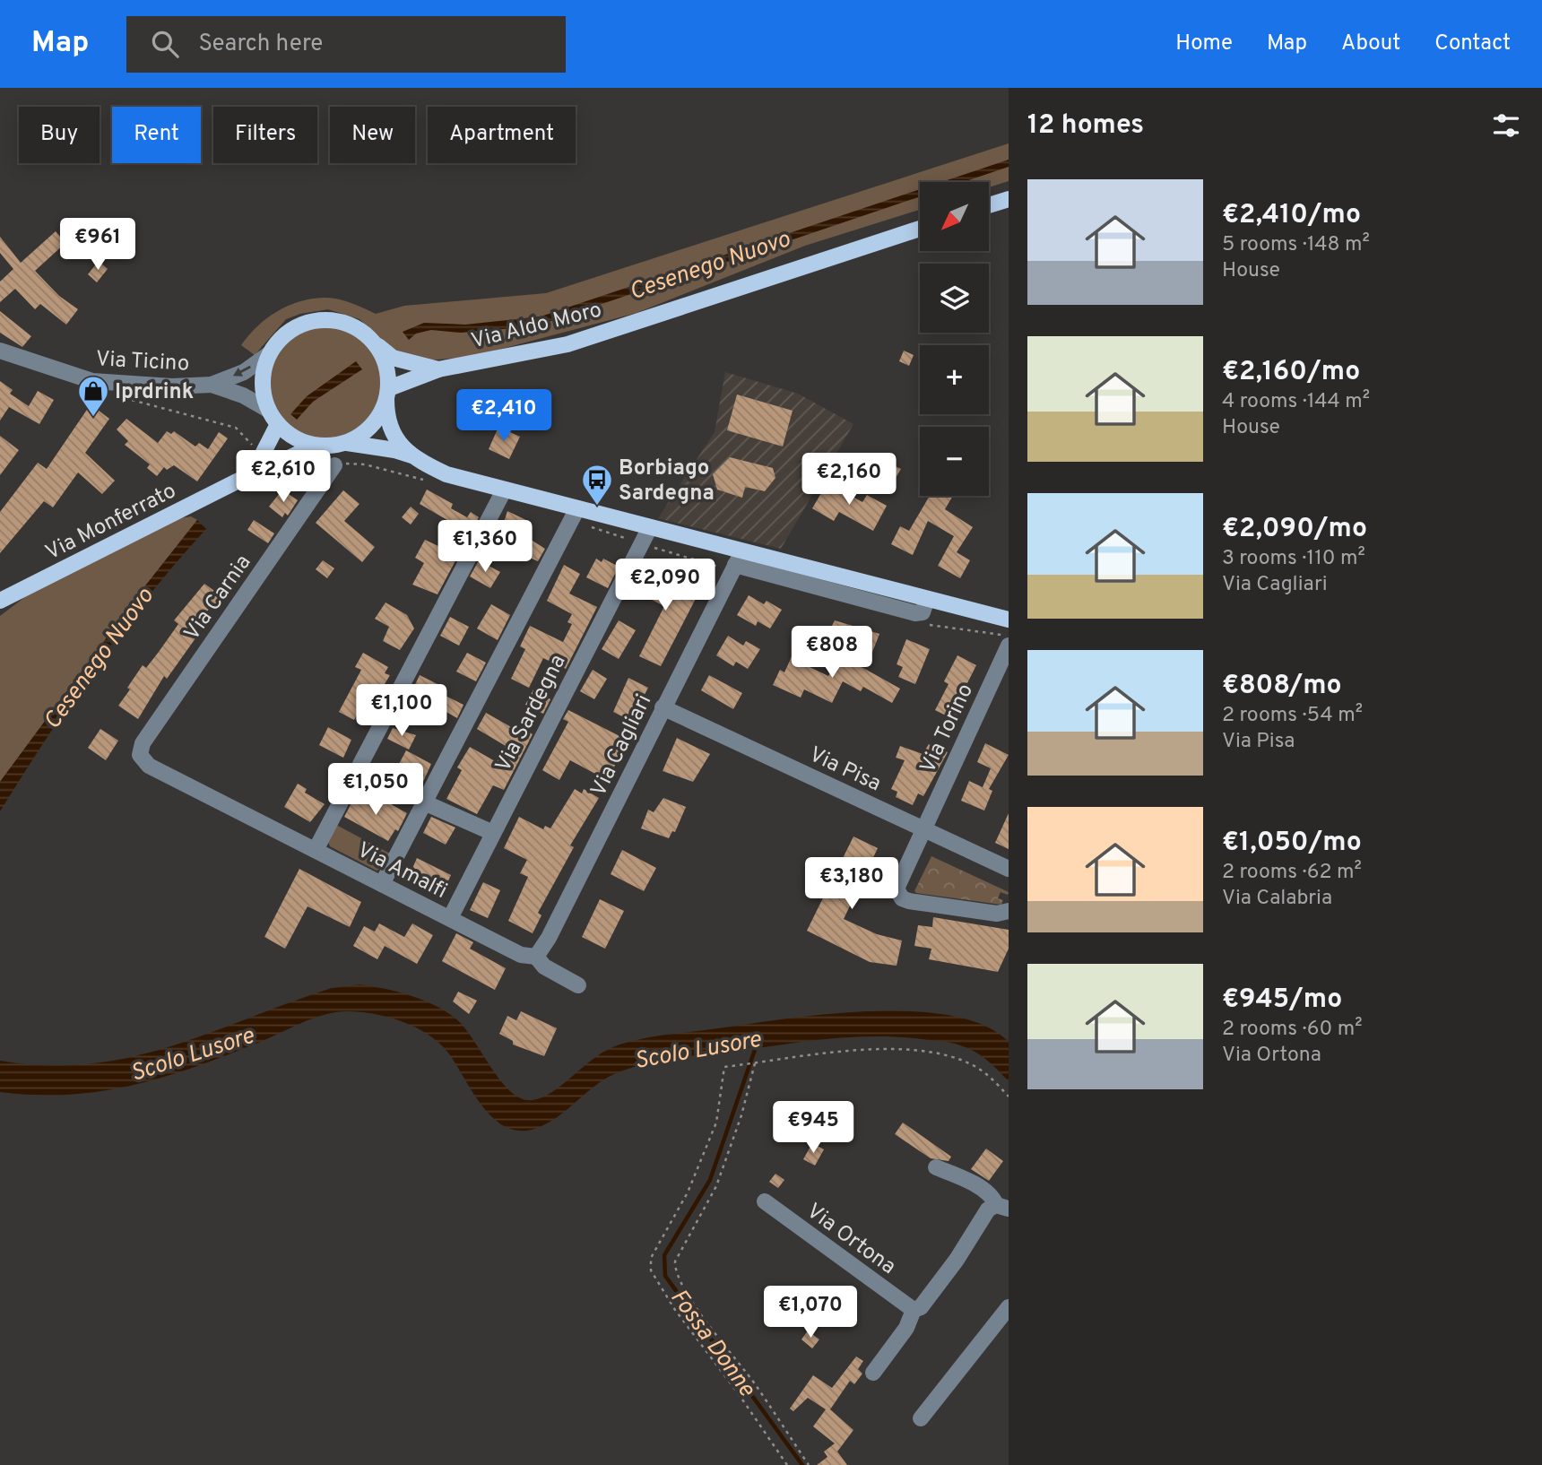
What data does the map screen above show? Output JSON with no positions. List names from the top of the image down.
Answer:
{
  "streets": {
    "main road": ["Via Aldo Moro", "Via Monferrato"],
    "street": [
      "Via Ticino",
      "Via Carnia",
      "Via Sardegna",
      "Via Torino",
      "Via Cagliari",
      "Via Pisa",
      "Via Amalfi",
      "Via Ortona"
    ]
  },
  "crossings": [
    ["Via Aldo Moro", "Via Ticino"],
    ["Via Aldo Moro", "Via Monferrato"],
    ["Via Ticino", "Via Monferrato"],
    ["Via Carnia", "Via Amalfi"],
    ["Via Sardegna", "Via Amalfi"],
    ["Via Torino", "Via Pisa"],
    ["Via Cagliari", "Via Pisa"],
    ["Via Cagliari", "Via Amalfi"]
  ],
  "water": ["Cesenego Nuovo", "Scolo Lusore", "Fossa Donne"],
  "places": {
    "shop": ["Iprdrink"],
    "bus stop": ["Borbiago Sardegna"]
  },
  "north": "bottom left",
  "page": {
    "header": "Map",
    "search": "Search here",
    "nav": [
      "Home",
      "Map",
      "About",
      "Contact"
    ],
    "heading": "12 homes",
    "chip": [
      "Buy",
      "Rent",
      "Filters",
      "New",
      "Apartment"
    ],
    "list": [
      {
        "name": "€2,410/mo",
        "note": "5 rooms · 148 m² · House"
      },
      {
        "name": "€2,160/mo",
        "note": "4 rooms · 144 m² · House"
      },
      {
        "name": "€2,090/mo",
        "note": "3 rooms · 110 m² · Via Cagliari"
      },
      {
        "name": "€808/mo",
        "note": "2 rooms · 54 m² · Via Pisa"
      },
      {
        "name": "€1,050/mo",
        "note": "2 rooms · 62 m² · Via Calabria"
      },
      {
        "name": "€945/mo",
        "note": "2 rooms · 60 m² · Via Ortona"
      }
    ],
    "map_buttons": ["+", "−"],
    "price": [
      "€961",
      "€2,410",
      "€2,610",
      "€2,160",
      "€1,360",
      "€2,090",
      "€808",
      "€1,100",
      "€1,050",
      "€3,180",
      "€945",
      "€1,070"
    ]
  }
}
